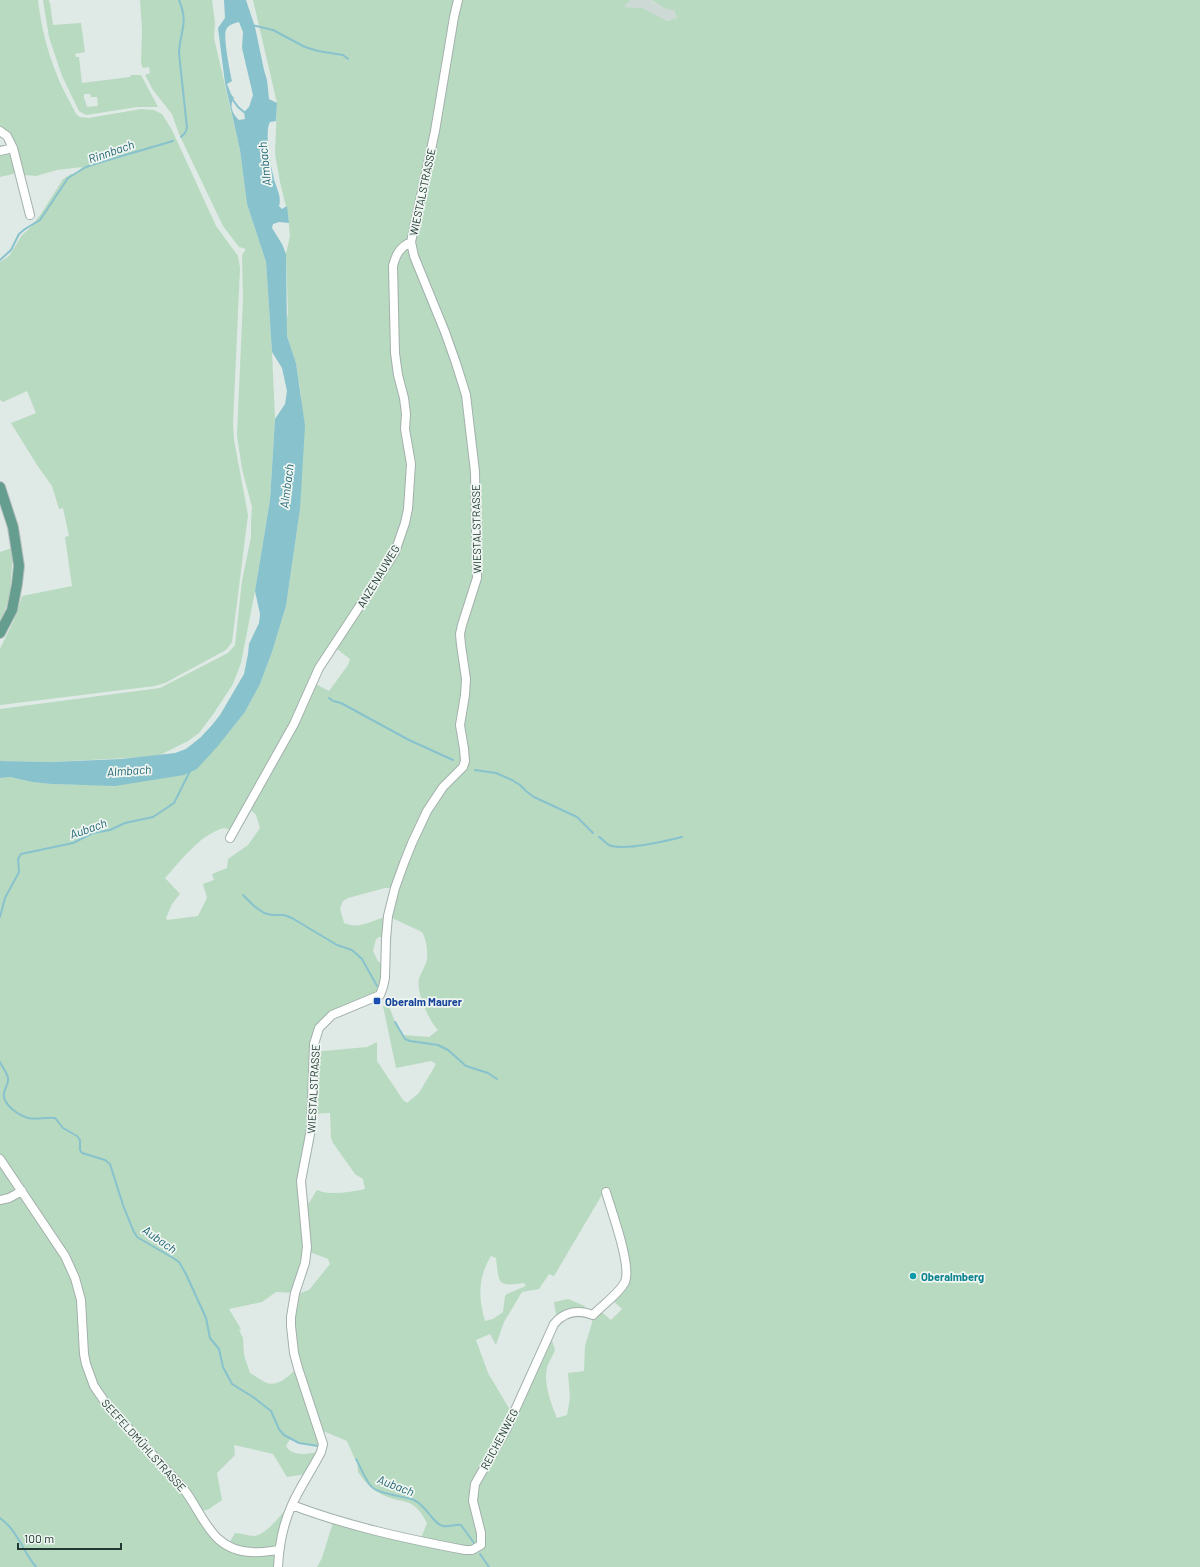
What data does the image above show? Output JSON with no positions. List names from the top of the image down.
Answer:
{
  "streets": {
    "street": [
      "WIESTALSTRASSE",
      "ANZENAUWEG",
      "REICHENWEG",
      "SEEFELDMÜHLSTRASSE"
    ]
  },
  "crossings": [
    ["WIESTALSTRASSE", "ANZENAUWEG"],
    ["WIESTALSTRASSE", "REICHENWEG"],
    ["WIESTALSTRASSE", "SEEFELDMÜHLSTRASSE"]
  ],
  "water": ["Rinnbach", "Almbach", "Aubach"],
  "places": {
    "transit": ["Oberalm Maurer"],
    "other": ["Oberalmberg"]
  },
  "scale_bar": "100 m"
}
